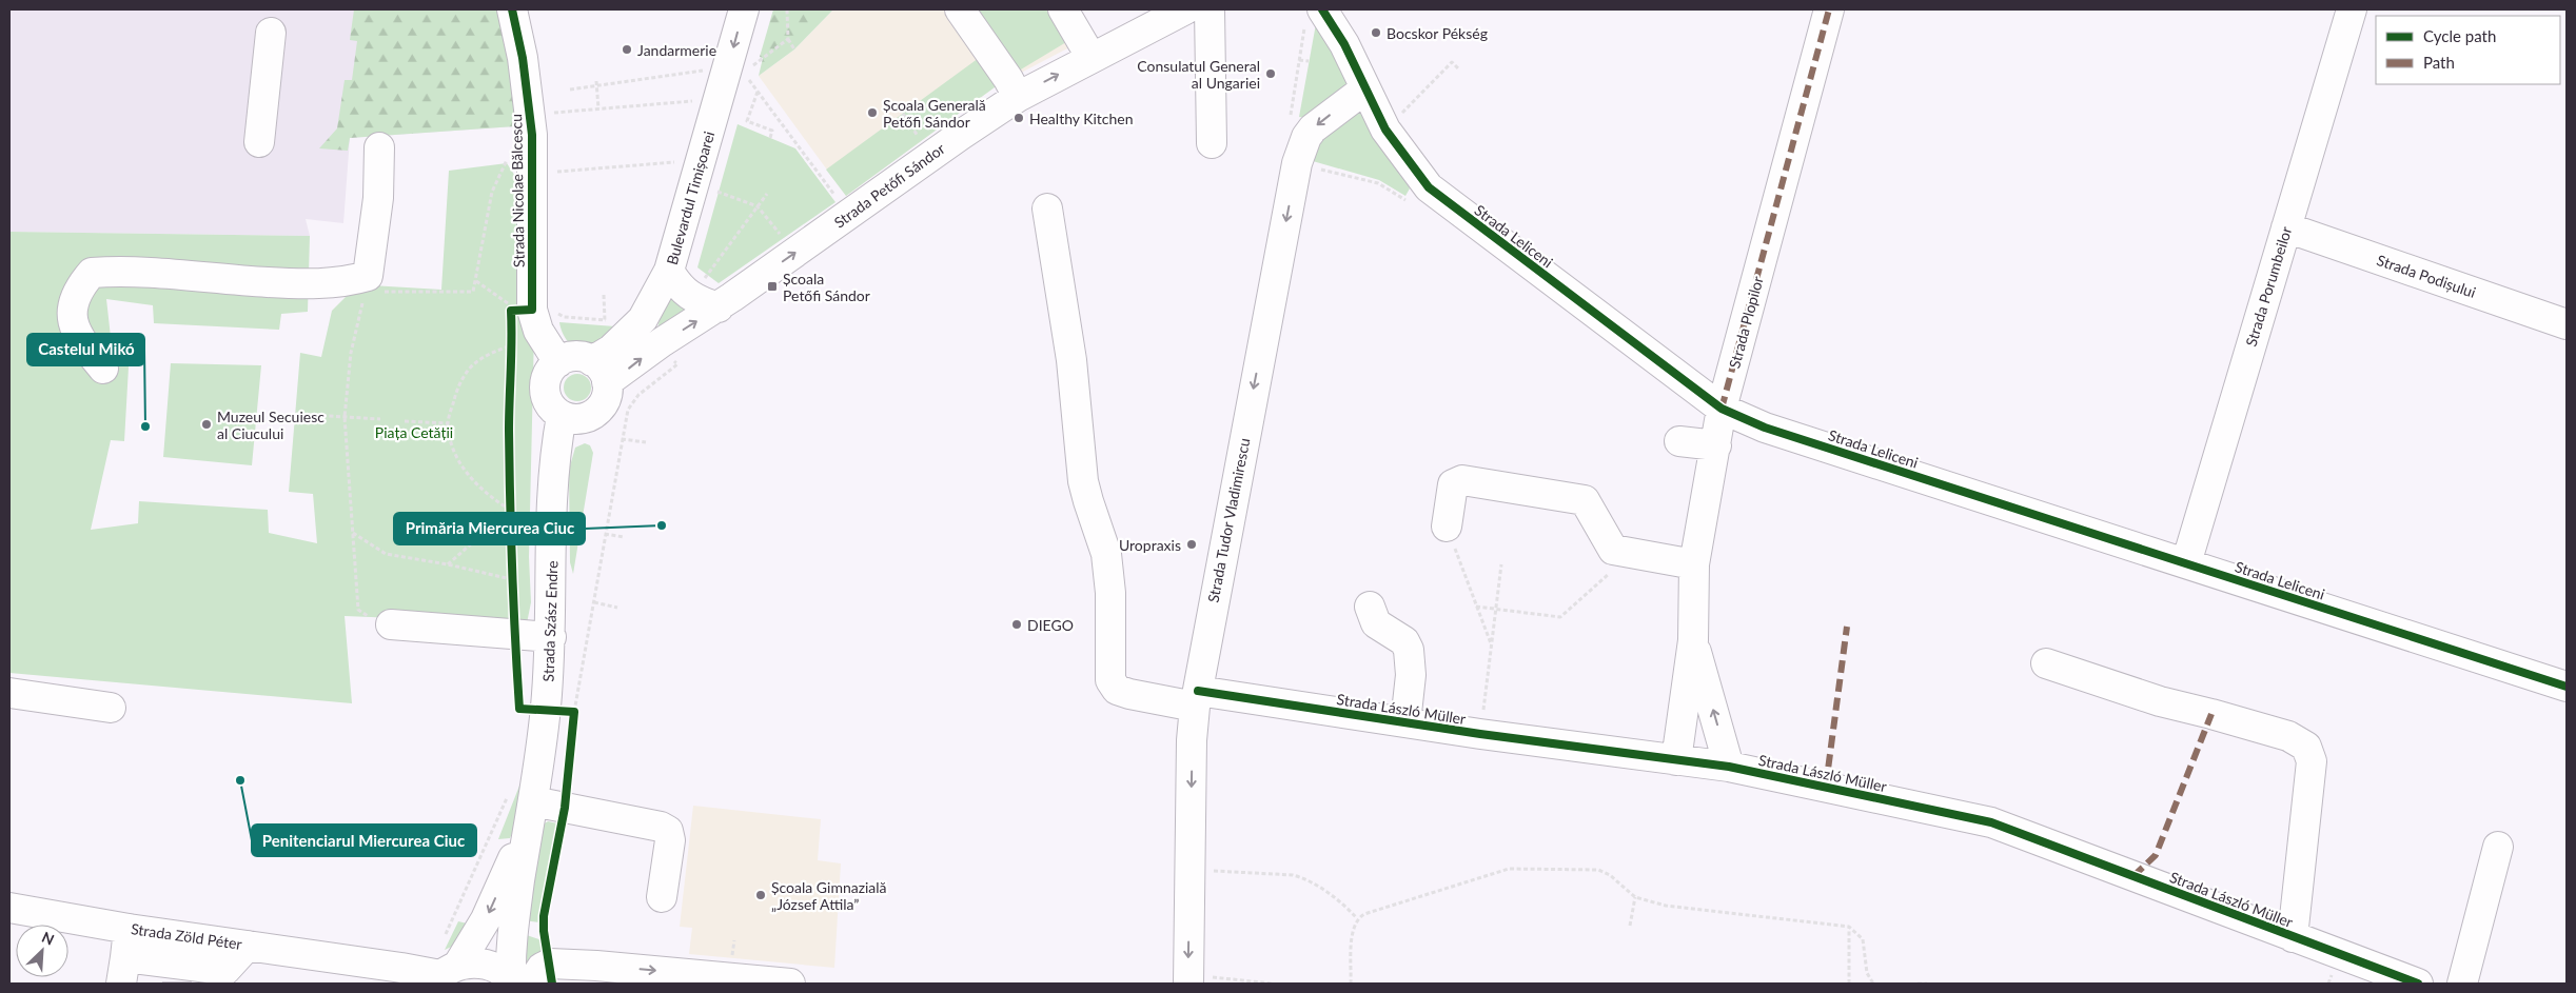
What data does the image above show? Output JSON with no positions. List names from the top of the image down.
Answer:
{
  "streets": {
    "street": [
      "Strada Petőfi Sándor",
      "Strada Nicolae Bălcescu",
      "Bulevardul Timișoarei",
      "Strada Leliceni",
      "Strada Podișului",
      "Strada Porumbeilor",
      "Strada Plopilor",
      "Strada Tudor Vladimirescu",
      "Strada Szász Endre",
      "Strada László Müller",
      "Strada Zöld Péter"
    ]
  },
  "crossings": [
    ["Strada Petőfi Sándor", "Strada Nicolae Bălcescu"],
    ["Strada Petőfi Sándor", "Bulevardul Timișoarei"],
    ["Strada Petőfi Sándor", "Strada Szász Endre"],
    ["Strada Nicolae Bălcescu", "Bulevardul Timișoarei"],
    ["Strada Nicolae Bălcescu", "Strada Szász Endre"],
    ["Bulevardul Timișoarei", "Strada Szász Endre"],
    ["Strada Leliceni", "Strada Porumbeilor"],
    ["Strada Leliceni", "Strada Plopilor"],
    ["Strada Leliceni", "Strada Tudor Vladimirescu"],
    ["Strada Podișului", "Strada Porumbeilor"],
    ["Strada Tudor Vladimirescu", "Strada László Müller"],
    ["Strada Szász Endre", "Strada Zöld Péter"]
  ],
  "one_way": ["Strada Petőfi Sándor", "Bulevardul Timișoarei", "Strada Tudor Vladimirescu"],
  "parks": ["Piața Cetății"],
  "places": {
    "other": [
      "Bocskor Pékség",
      "Jandarmerie",
      "Consulatul General al Ungariei",
      "Școala Generală Petőfi Sándor",
      "Healthy Kitchen",
      "Muzeul Secuiesc al Ciucului",
      "Castelul Mikó",
      "Primăria Miercurea Ciuc",
      "Uropraxis",
      "DIEGO",
      "Penitenciarul Miercurea Ciuc",
      "Școala Gimnazială „József Attila”"
    ],
    "transit": ["Școala Petőfi Sándor"]
  },
  "legend": ["Cycle path", "Path"],
  "north": "top right"
}
